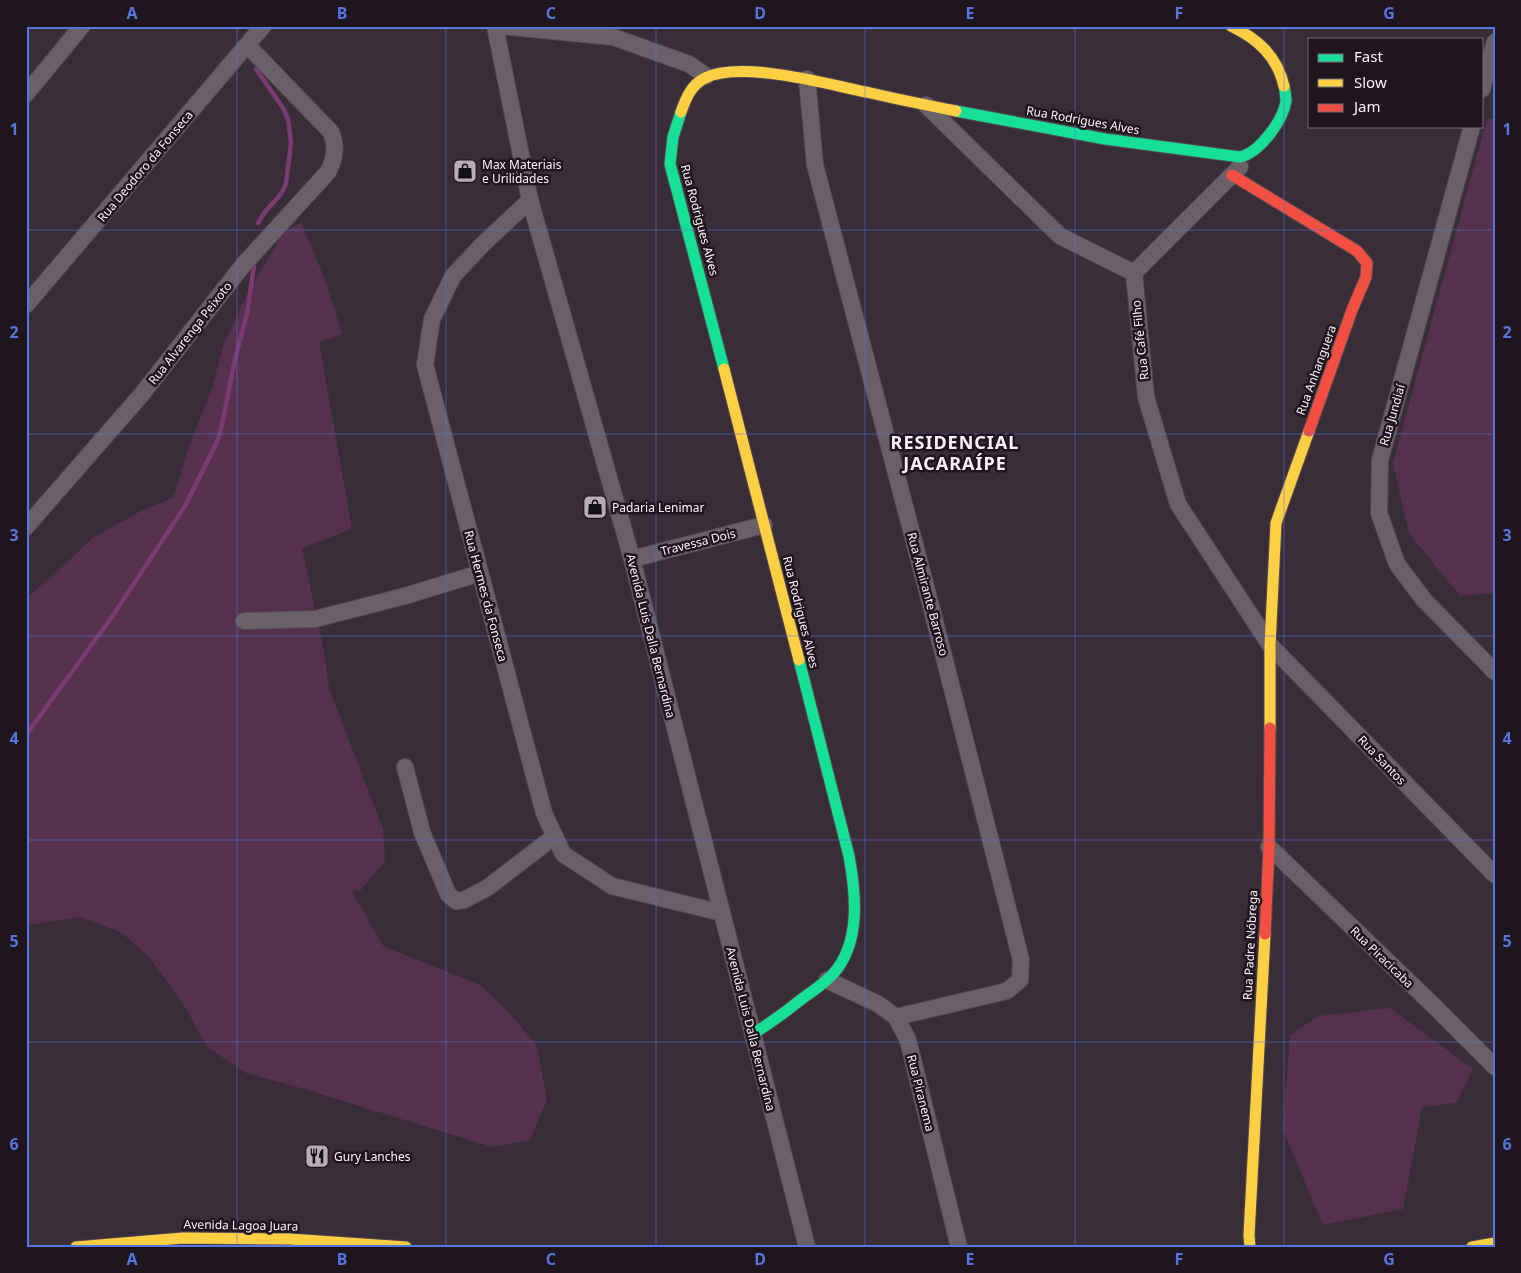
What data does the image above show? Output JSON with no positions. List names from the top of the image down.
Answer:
{
  "streets": {
    "street": [
      "Rua Rodrigues Alves",
      "Rua Deodoro da Fonseca",
      "Rua Alvarenga Peixoto",
      "Rua Café Filho",
      "Rua Anhanguera",
      "Rua Jundiaí",
      "Travessa Dois",
      "Rua Almirante Barroso",
      "Rua Hermes da Fonseca",
      "Avenida Luis Dalla Bernardina",
      "Rua Santos",
      "Rua Padre Nóbrega",
      "Rua Piracicaba",
      "Rua Piranema",
      "Avenida Lagoa Juara"
    ]
  },
  "crossings": [
    ["Rua Rodrigues Alves", "Travessa Dois"],
    ["Rua Rodrigues Alves", "Rua Almirante Barroso"],
    ["Rua Rodrigues Alves", "Avenida Luis Dalla Bernardina"],
    ["Rua Rodrigues Alves", "Rua Piranema"],
    ["Rua Deodoro da Fonseca", "Rua Alvarenga Peixoto"],
    ["Rua Café Filho", "Rua Anhanguera"],
    ["Rua Café Filho", "Rua Santos"],
    ["Rua Café Filho", "Rua Padre Nóbrega"],
    ["Rua Anhanguera", "Rua Santos"],
    ["Rua Anhanguera", "Rua Padre Nóbrega"],
    ["Travessa Dois", "Avenida Luis Dalla Bernardina"],
    ["Rua Almirante Barroso", "Rua Piranema"],
    ["Rua Hermes da Fonseca", "Avenida Luis Dalla Bernardina"],
    ["Rua Santos", "Rua Padre Nóbrega"],
    ["Rua Padre Nóbrega", "Rua Piracicaba"]
  ],
  "districts": ["RESIDENCIAL JACARAÍPE"],
  "places": {
    "shop": ["Max Materiais e Urilidades", "Padaria Lenimar"],
    "restaurant": ["Gury Lanches"]
  },
  "legend": ["Fast", "Slow", "Jam"],
  "grid": {
    "columns": [
      "A",
      "B",
      "C",
      "D",
      "E",
      "F",
      "G"
    ],
    "rows": [
      "1",
      "2",
      "3",
      "4",
      "5",
      "6"
    ]
  }
}
